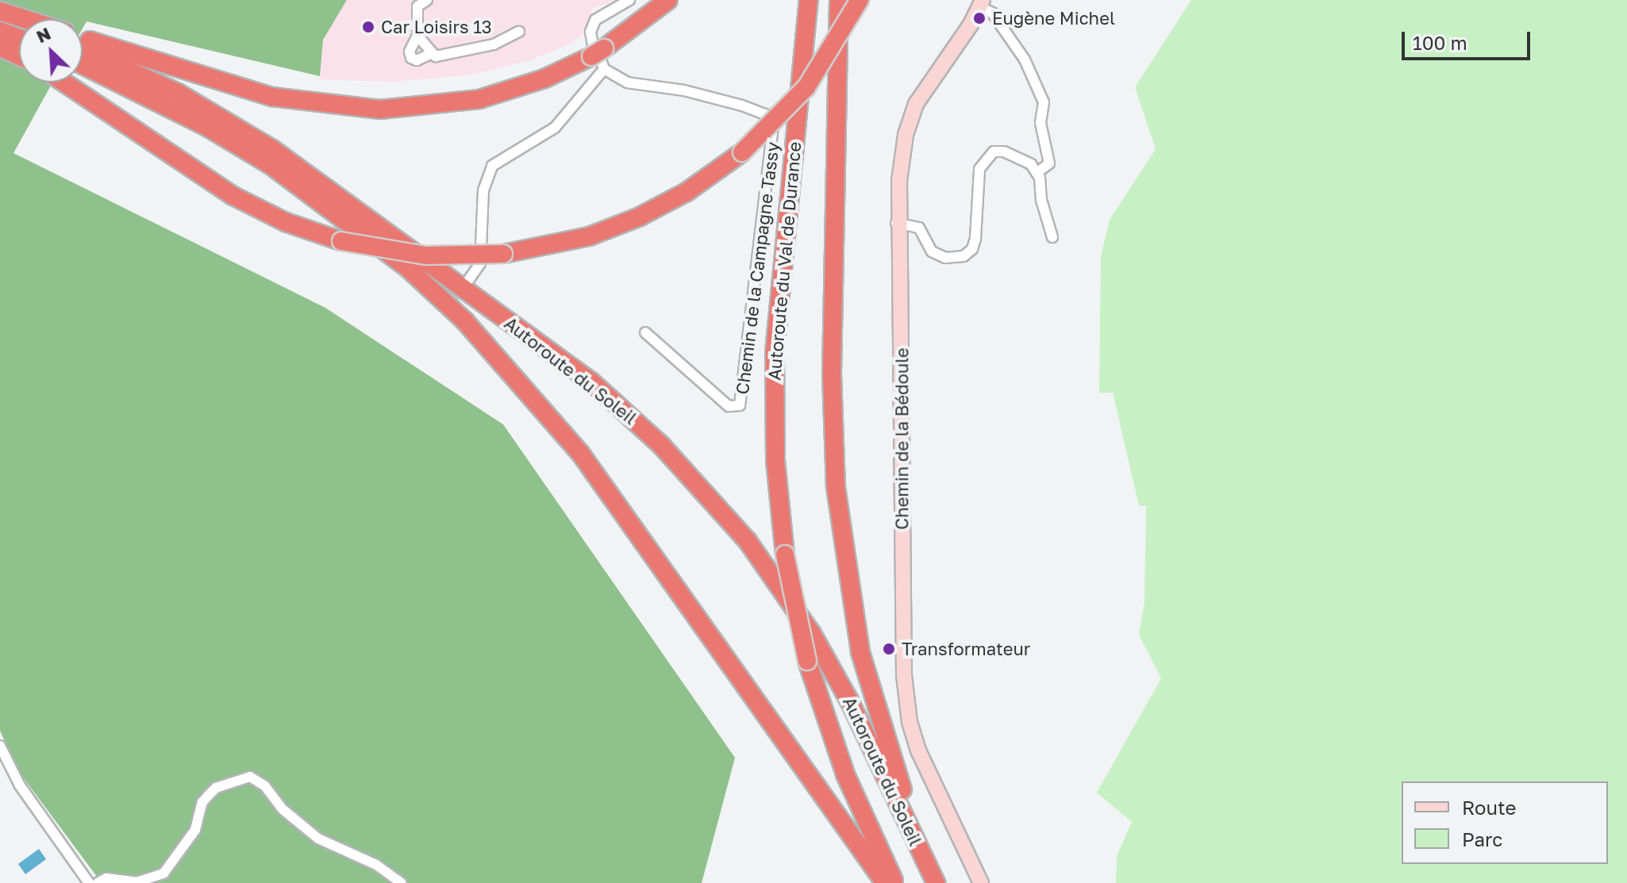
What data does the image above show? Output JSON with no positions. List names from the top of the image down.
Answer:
{
  "streets": {
    "highway": ["Autoroute du Val de Durance", "Autoroute du Soleil"],
    "street": ["Chemin de la Campagne Tassy", "Chemin de la Bédoule"]
  },
  "places": ["Eugène Michel", "Car Loisirs 13", "Transformateur"],
  "legend": ["Route", "Parc"],
  "scale_bar": "100 m",
  "north": "top left"
}
